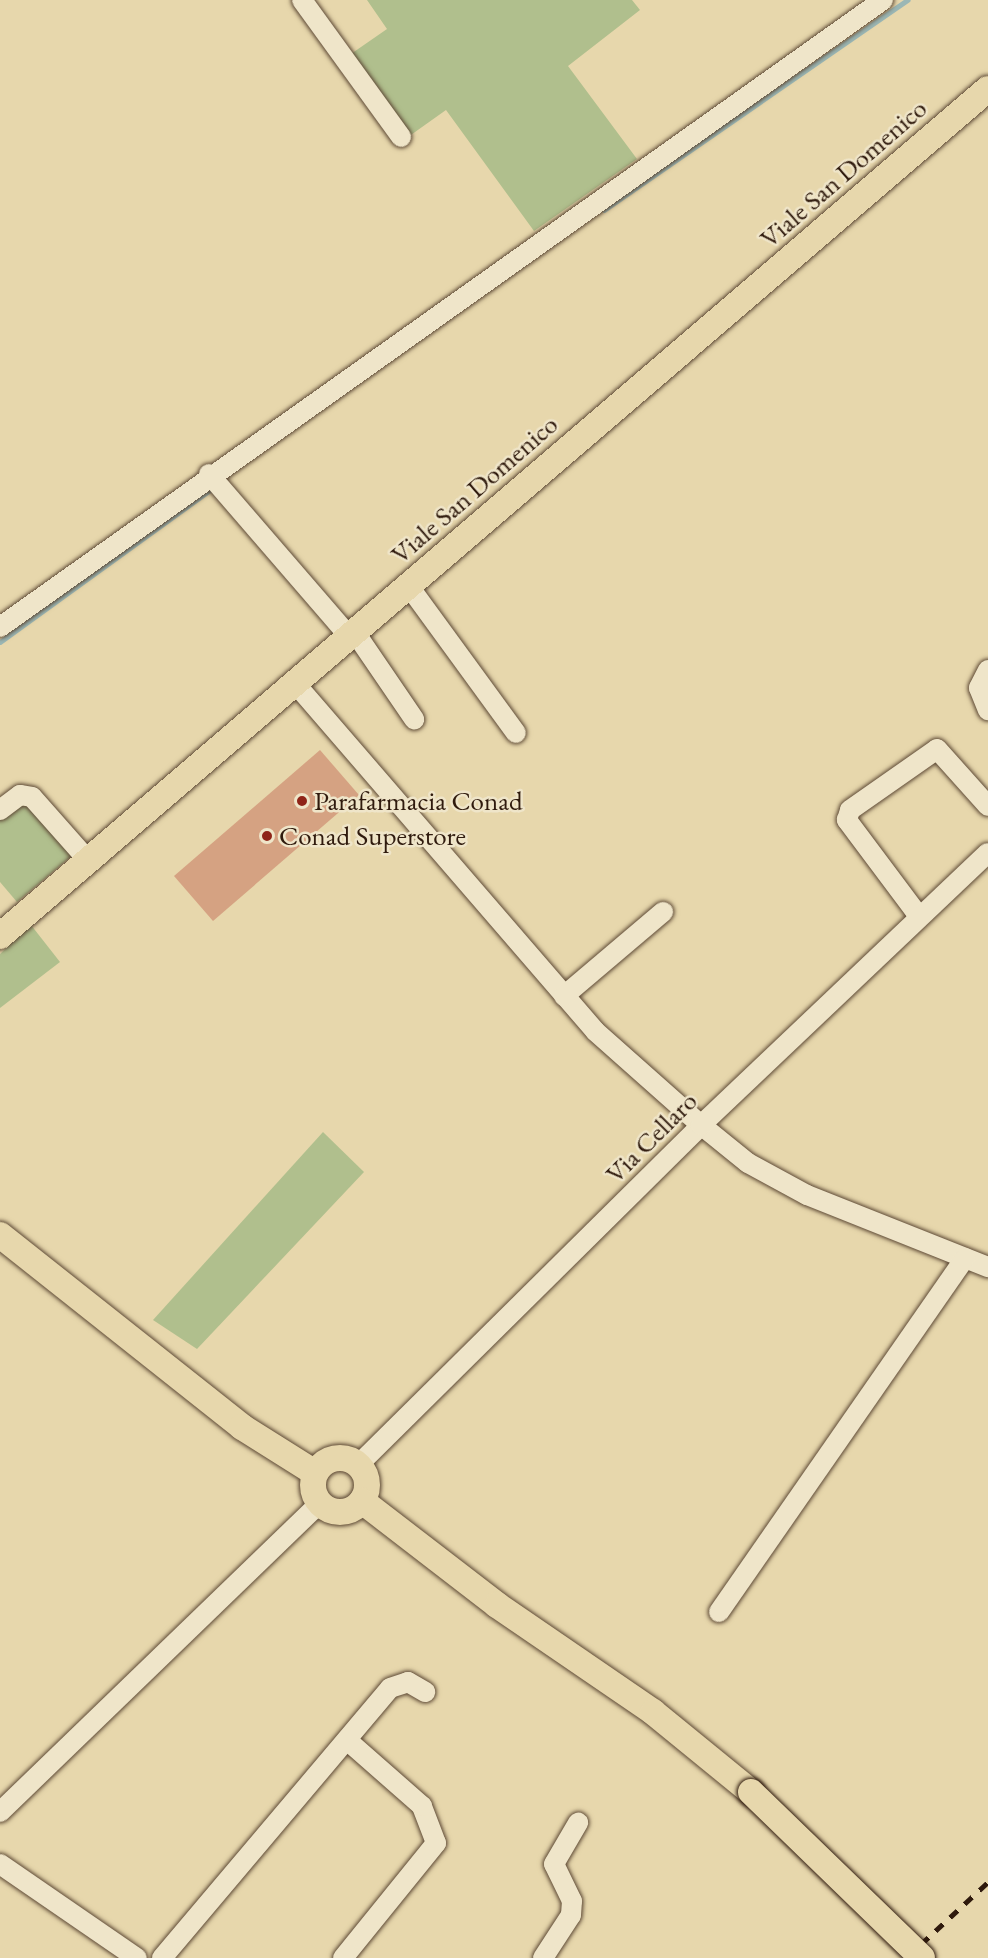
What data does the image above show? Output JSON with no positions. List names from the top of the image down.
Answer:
{
  "streets": {
    "main road": ["Viale San Domenico"],
    "street": ["Via Cellaro"]
  },
  "places": ["Parafarmacia Conad", "Conad Superstore"]
}
